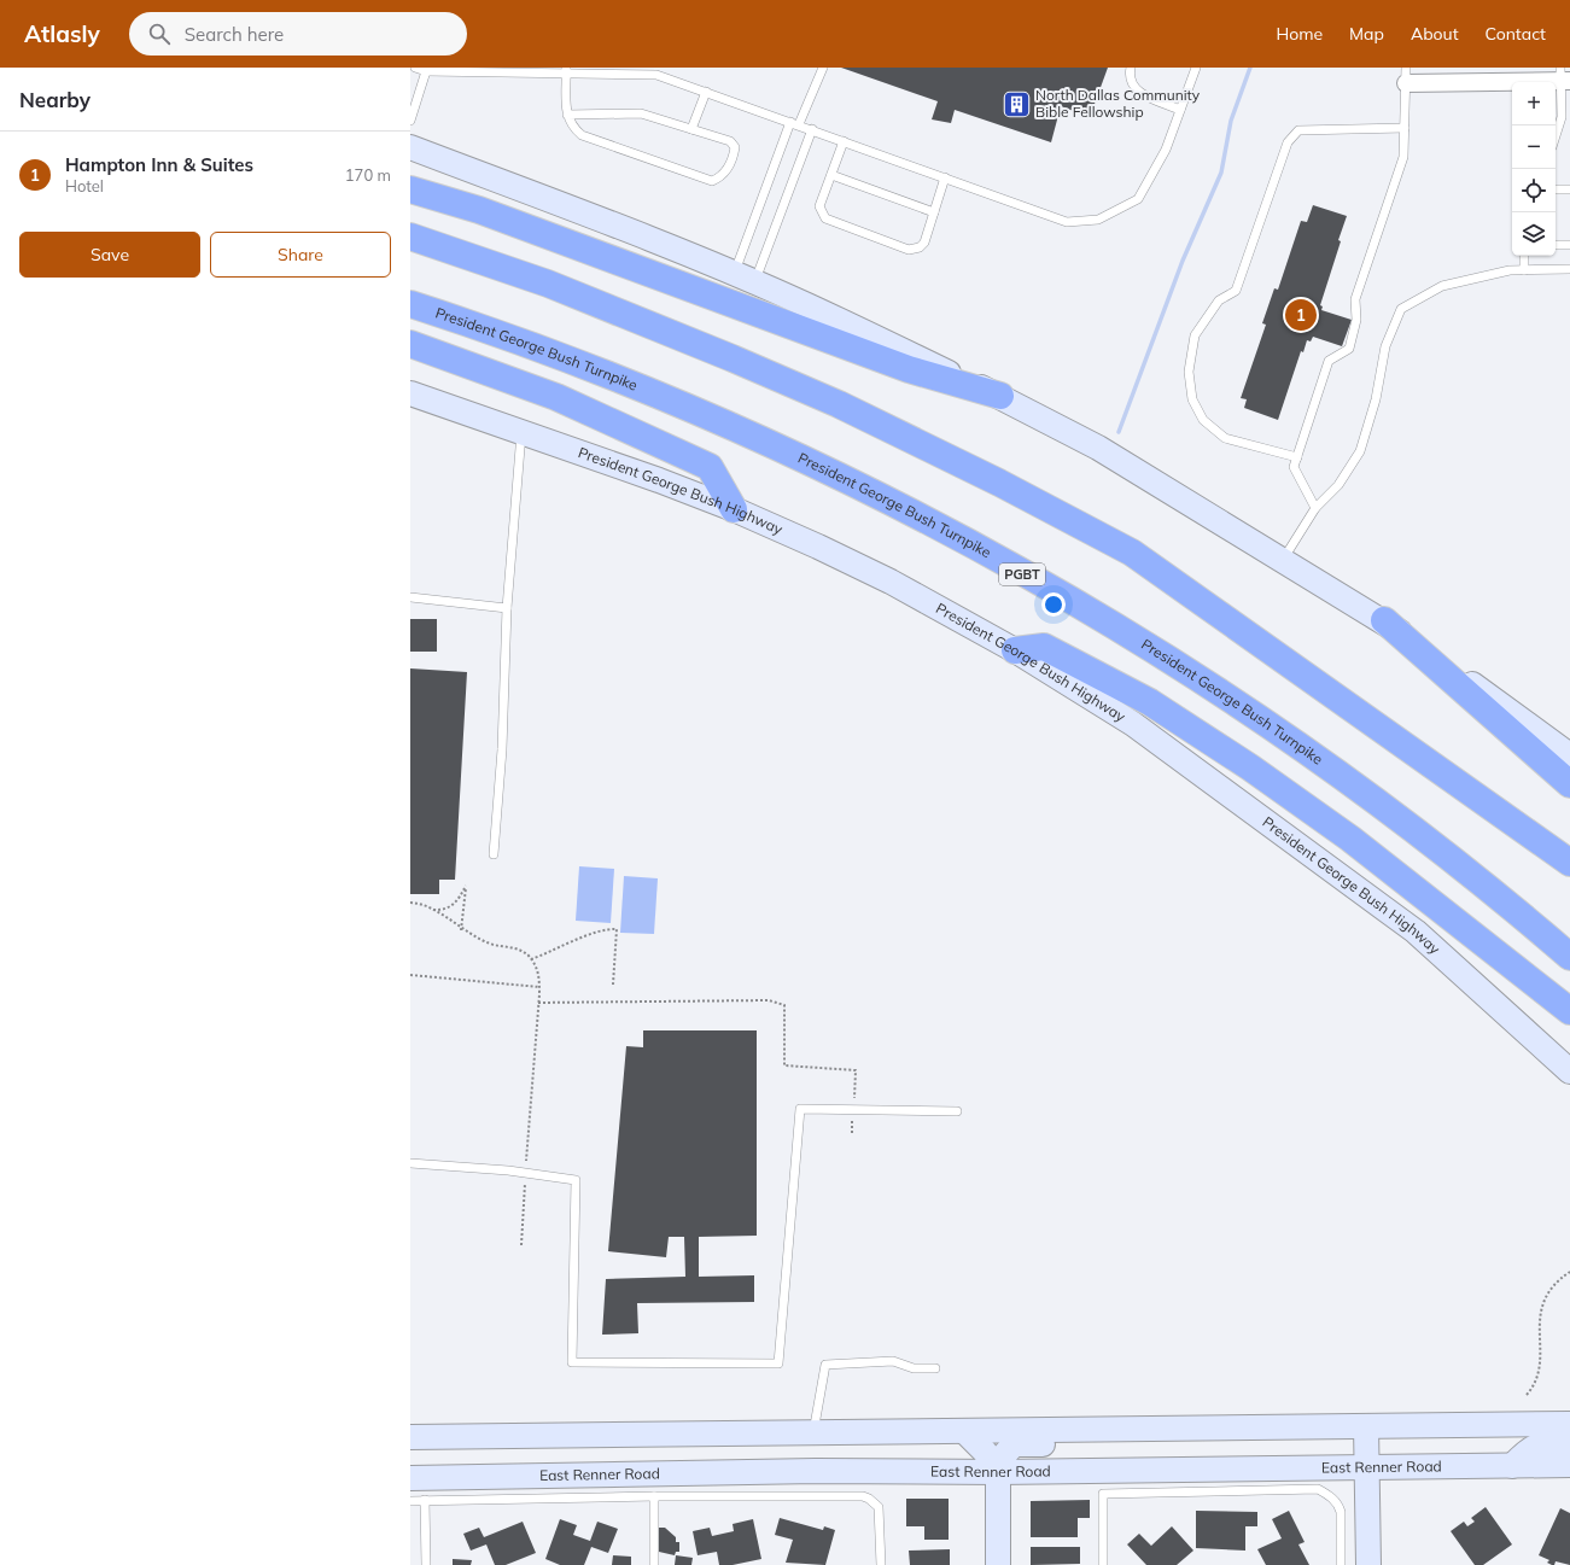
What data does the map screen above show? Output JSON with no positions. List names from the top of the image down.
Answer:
{
  "streets": {
    "highway": ["President George Bush Turnpike", "PGBT"],
    "main road": ["President George Bush Highway", "East Renner Road"]
  },
  "places": {
    "building": ["North Dallas Community Bible Fellowship"]
  },
  "page": {
    "header": "Atlasly",
    "search": "Search here",
    "nav": [
      "Home",
      "Map",
      "About",
      "Contact"
    ],
    "heading": "Nearby",
    "map_buttons": ["+", "−"],
    "list": [
      {
        "mark": "1",
        "name": "Hampton Inn & Suites",
        "note": "Hotel",
        "value": "170 m"
      }
    ],
    "buttons": ["Save", "Share"],
    "pins": "1"
  }
}
